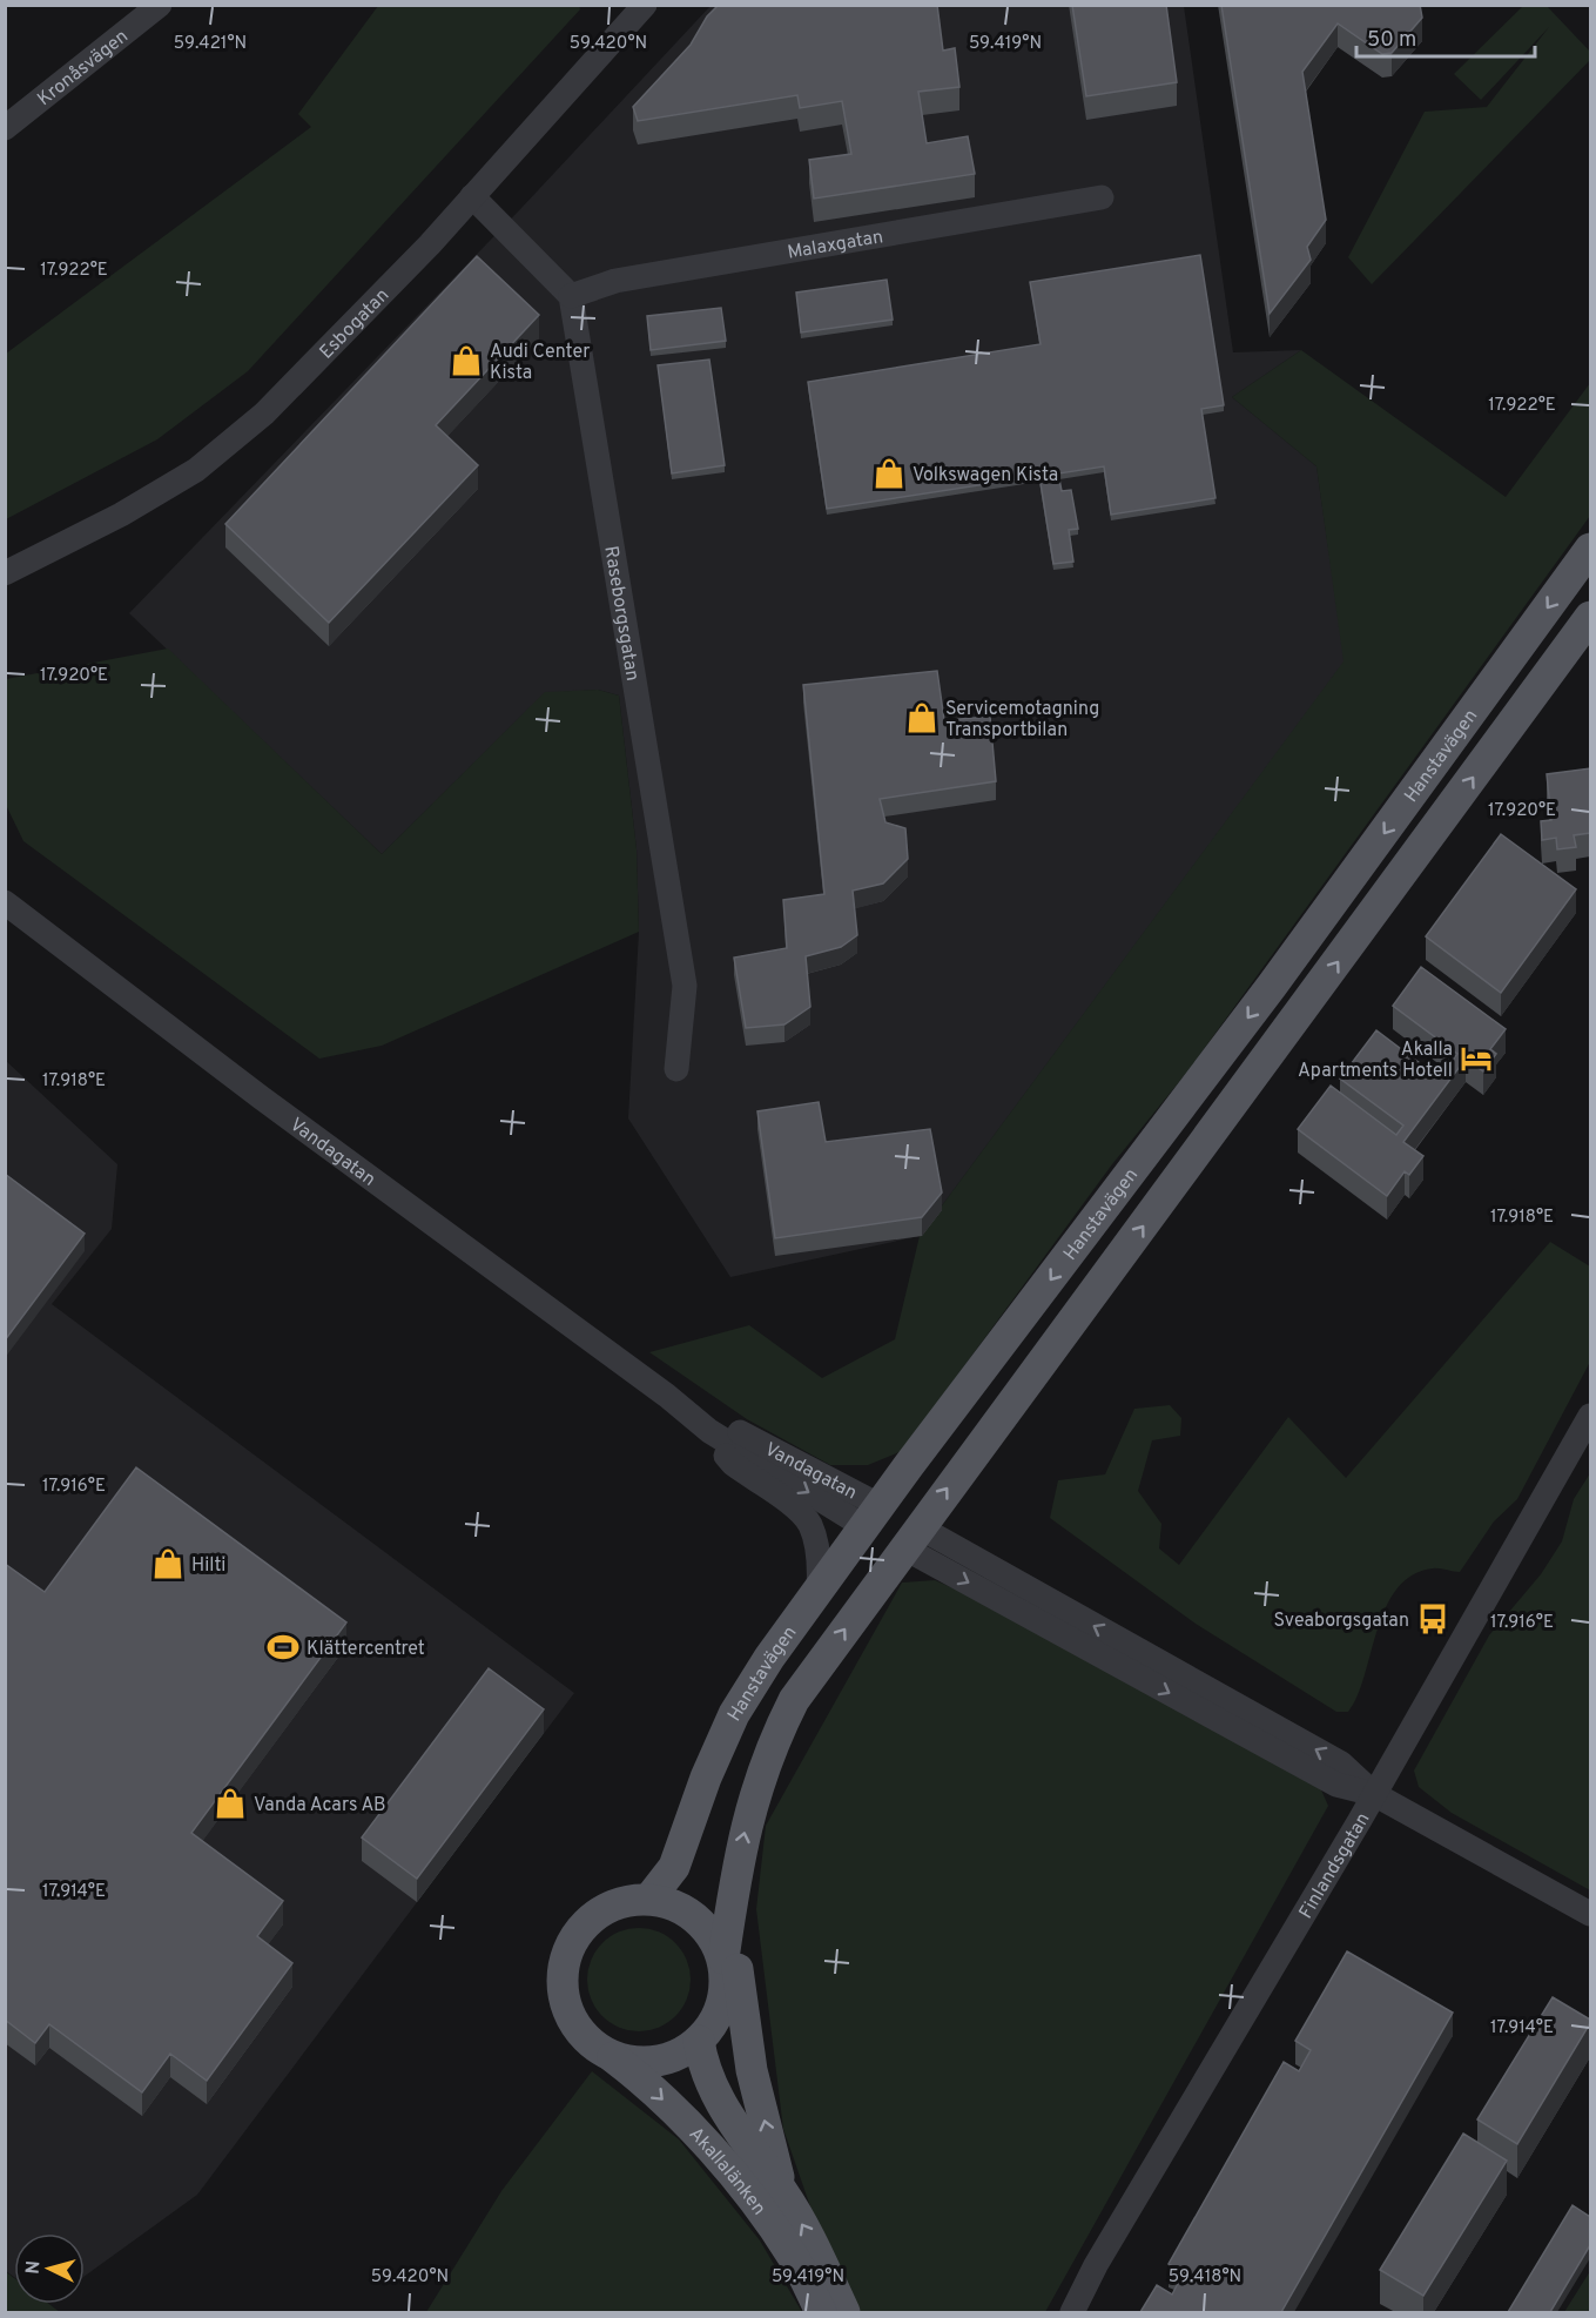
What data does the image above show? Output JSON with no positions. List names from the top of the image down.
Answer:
{
  "streets": {
    "main road": ["Hanstavägen", "Akallalänken"],
    "street": [
      "Kronåsvägen",
      "Malaxgatan",
      "Esbogatan",
      "Raseborgsgatan",
      "Vandagatan",
      "Finlandsgatan"
    ]
  },
  "crossings": [
    ["Malaxgatan", "Raseborgsgatan"],
    ["Hanstavägen", "Vandagatan"],
    ["Hanstavägen", "Akallalänken"]
  ],
  "places": {
    "shop": [
      "Audi Center Kista",
      "Volkswagen Kista",
      "Servicemotagning Transportbilan",
      "Hilti",
      "Vanda Acars AB"
    ],
    "hotel": ["Akalla Apartments Hotell"],
    "bus stop": ["Sveaborgsgatan"],
    "sports": ["Klättercentret"]
  },
  "scale_bar": "50 m",
  "north": "left",
  "coordinates": [
    "59.421°N",
    "59.420°N",
    "59.419°N",
    "17.922°E",
    "17.920°E",
    "17.918°E",
    "17.916°E",
    "17.914°E",
    "59.418°N"
  ]
}
